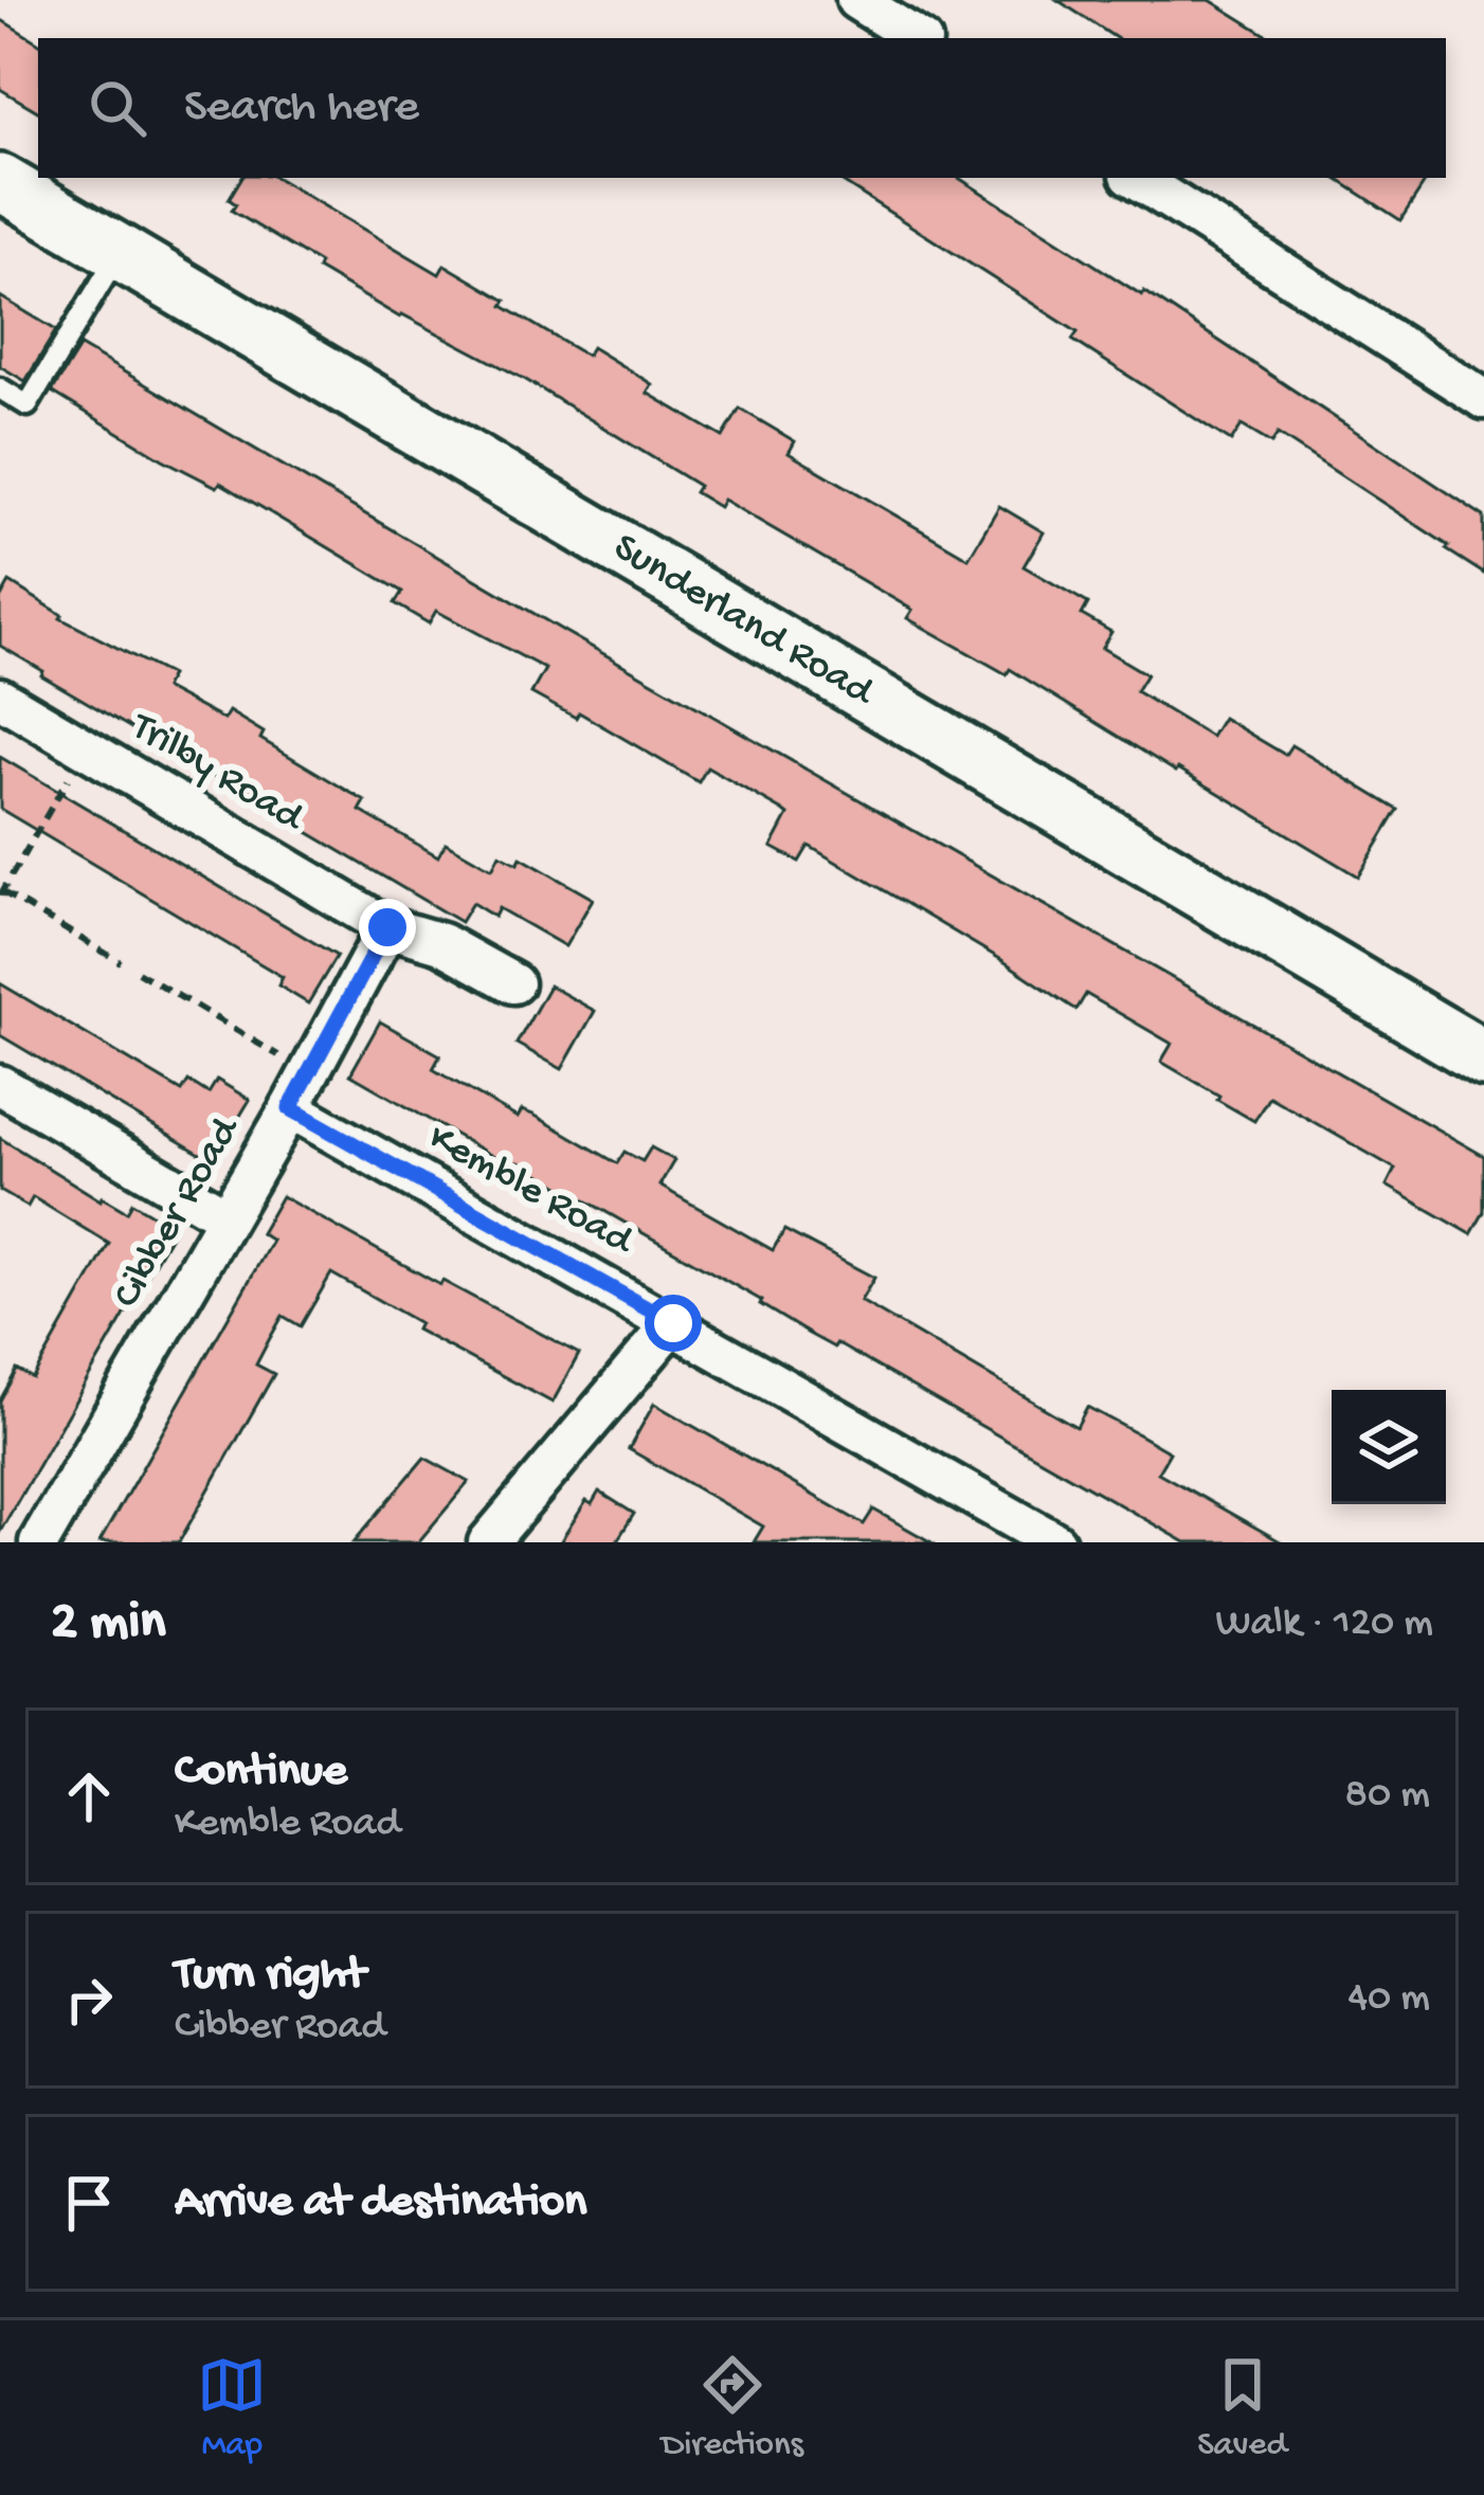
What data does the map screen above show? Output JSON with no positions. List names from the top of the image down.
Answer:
{
  "streets": {
    "street": [
      "Sunderland Road",
      "Trilby Road",
      "Kemble Road",
      "Cibber Road"
    ]
  },
  "crossings": [
    ["Trilby Road", "Cibber Road"],
    ["Kemble Road", "Cibber Road"]
  ],
  "page": {
    "search": "Search here",
    "heading": ["2 min", "Walk · 120 m"],
    "list": [
      ["Continue", "Kemble Road", "80 m"],
      ["Turn right", "Cibber Road", "40 m"],
      "Arrive at destination"
    ],
    "nav": ["Map", "Directions", "Saved"]
  }
}
